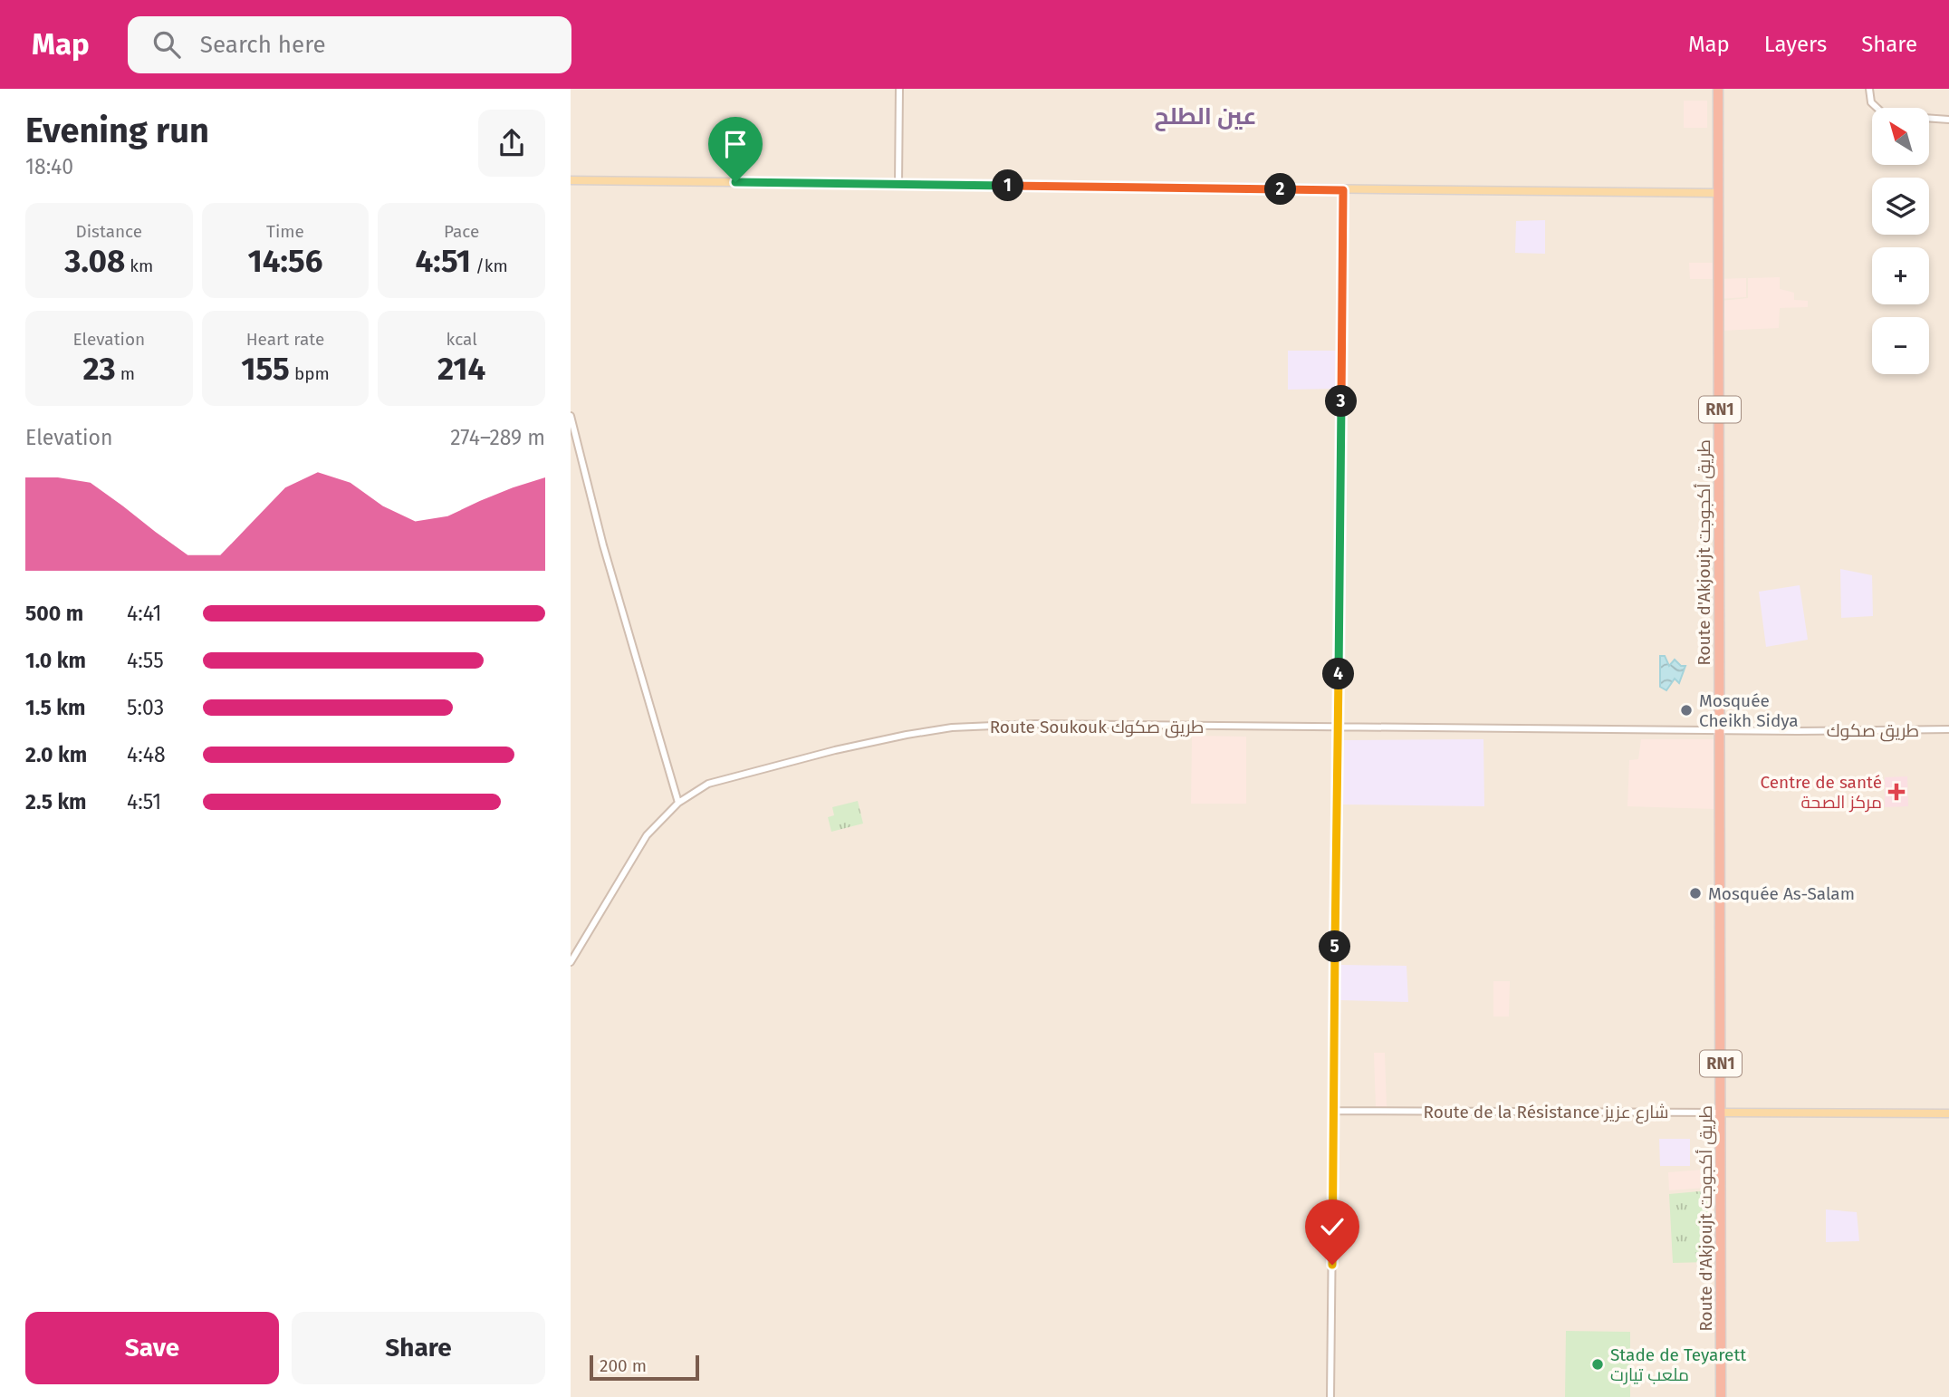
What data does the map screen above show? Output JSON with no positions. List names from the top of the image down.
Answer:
{
  "streets": {
    "highway": ["RN1", "Route d'Akjoujt طريق أكجوجت"],
    "main road": ["Route de la Résistance شارع عزيز"],
    "street": ["Route Soukouk طريق صكوك", "طريق صكوك"]
  },
  "crossings": [
    ["Route d'Akjoujt طريق أكجوجت", "Route Soukouk طريق صكوك"],
    ["Route d'Akjoujt طريق أكجوجت", "طريق صكوك"],
    ["Route d'Akjoujt طريق أكجوجت", "Route de la Résistance شارع عزيز"],
    ["Route Soukouk طريق صكوك", "طريق صكوك"]
  ],
  "districts": ["عين الطلح"],
  "places": {
    "other": ["Mosquée Cheikh Sidya", "Mosquée As-Salam", "Stade de Teyarett ملعب تيارت"],
    "health": ["Centre de santé مركز الصحة"]
  },
  "scale_bar": "200 m",
  "north": "top left",
  "page": {
    "header": "Map",
    "search": "Search here",
    "nav": ["Map", "Layers", "Share"],
    "heading": ["Evening run", "18:40"],
    "map_buttons": ["+", "−"],
    "pins": [
      "1",
      "2",
      "3",
      "4",
      "5"
    ],
    "stats": [
      ["Distance", "3.08 km"],
      ["Time", "14:56"],
      ["Pace", "4:51 /km"],
      ["Elevation", "23 m"],
      ["Heart rate", "155 bpm"],
      ["kcal", "214"]
    ],
    "chart": ["Elevation", "274–289 m"],
    "list": [
      {
        "name": "500 m",
        "note": "4:41"
      },
      {
        "name": "1.0 km",
        "note": "4:55"
      },
      {
        "name": "1.5 km",
        "note": "5:03"
      },
      {
        "name": "2.0 km",
        "note": "4:48"
      },
      {
        "name": "2.5 km",
        "note": "4:51"
      }
    ],
    "buttons": ["Save", "Share"],
    "scale": "200 m"
  }
}
